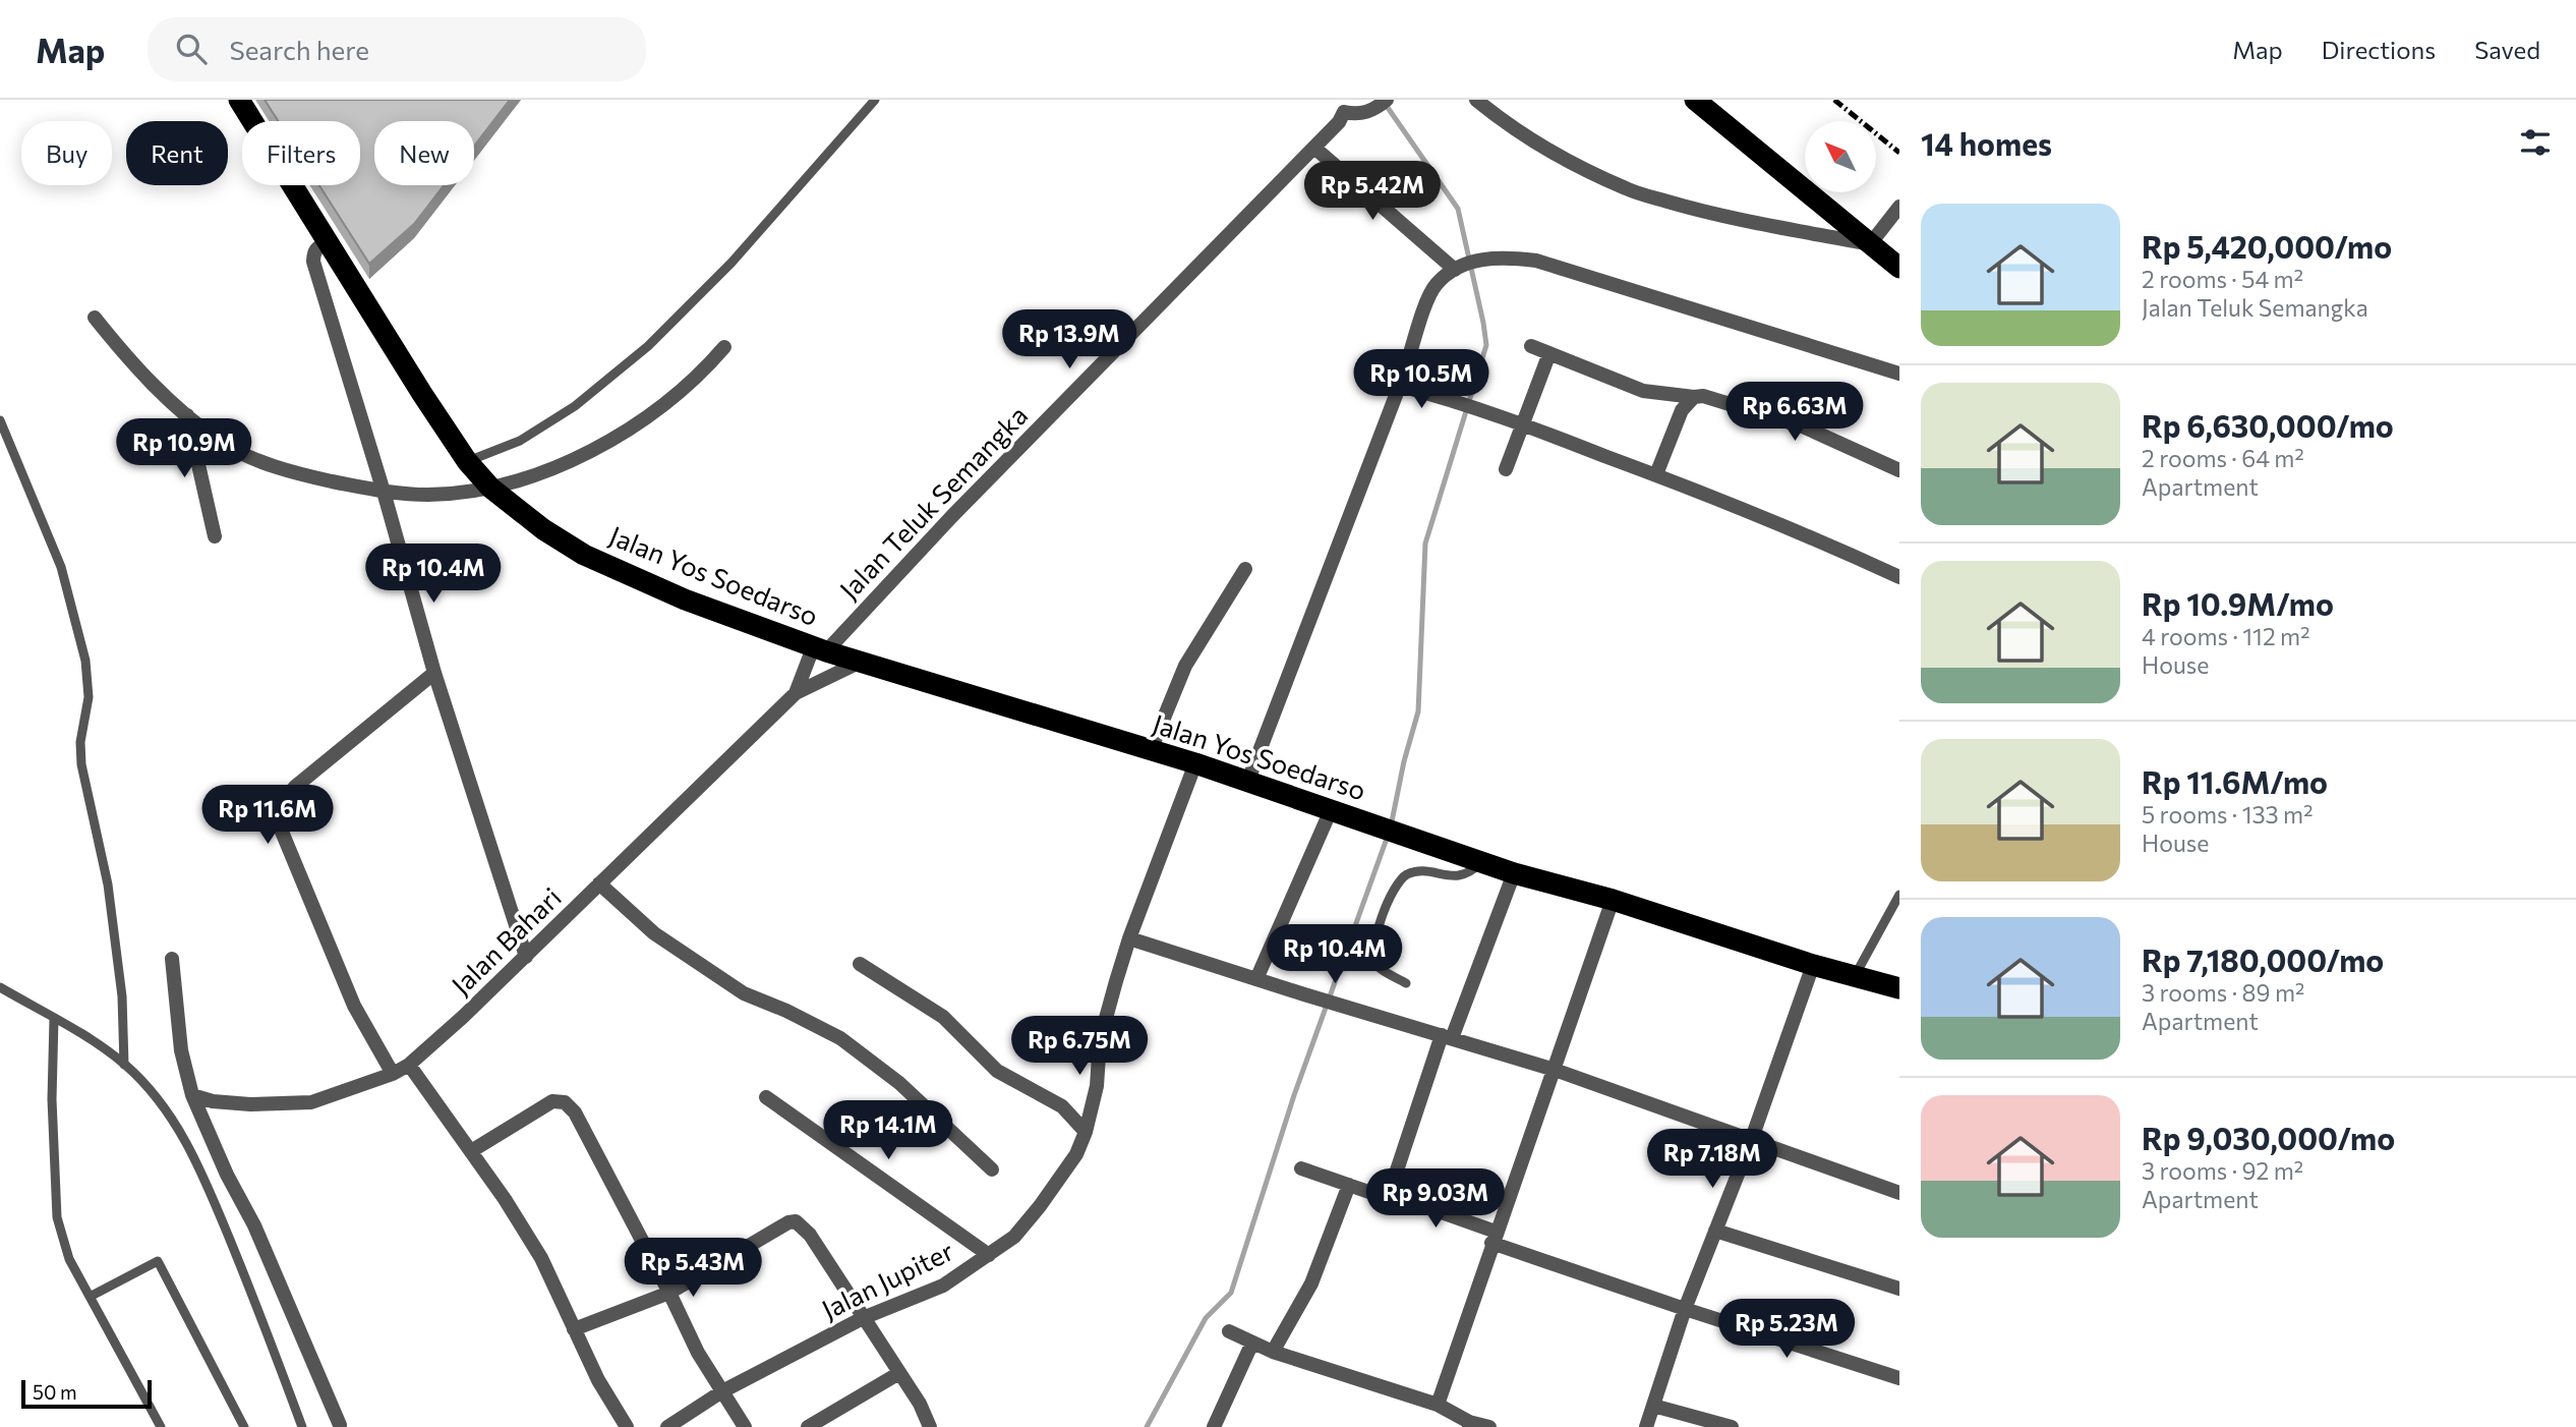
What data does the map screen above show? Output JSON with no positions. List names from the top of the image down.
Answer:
{
  "streets": {
    "highway": ["Jalan Yos Soedarso"],
    "street": ["Jalan Teluk Semangka", "Jalan Bahari", "Jalan Jupiter"]
  },
  "crossings": [
    ["Jalan Teluk Semangka", "Jalan Yos Soedarso"],
    ["Jalan Teluk Semangka", "Jalan Bahari"],
    ["Jalan Yos Soedarso", "Jalan Bahari"],
    ["Jalan Yos Soedarso", "Jalan Jupiter"]
  ],
  "scale_bar": "50 m",
  "north": "top left",
  "page": {
    "header": "Map",
    "search": "Search here",
    "nav": ["Map", "Directions", "Saved"],
    "heading": "14 homes",
    "chip": [
      "Buy",
      "Rent",
      "Filters",
      "New"
    ],
    "price": [
      "Rp 5.42M",
      "Rp 13.9M",
      "Rp 10.5M",
      "Rp 6.63M",
      "Rp 10.9M",
      "Rp 10.4M",
      "Rp 11.6M",
      "Rp 10.4M",
      "Rp 6.75M",
      "Rp 14.1M",
      "Rp 7.18M",
      "Rp 9.03M",
      "Rp 5.43M",
      "Rp 5.23M"
    ],
    "list": [
      {
        "name": "Rp 5,420,000/mo",
        "note": "2 rooms · 54 m² · Jalan Teluk Semangka"
      },
      {
        "name": "Rp 6,630,000/mo",
        "note": "2 rooms · 64 m² · Apartment"
      },
      {
        "name": "Rp 10.9M/mo",
        "note": "4 rooms · 112 m² · House"
      },
      {
        "name": "Rp 11.6M/mo",
        "note": "5 rooms · 133 m² · House"
      },
      {
        "name": "Rp 7,180,000/mo",
        "note": "3 rooms · 89 m² · Apartment"
      },
      {
        "name": "Rp 9,030,000/mo",
        "note": "3 rooms · 92 m² · Apartment"
      }
    ],
    "scale": "50 m"
  }
}
